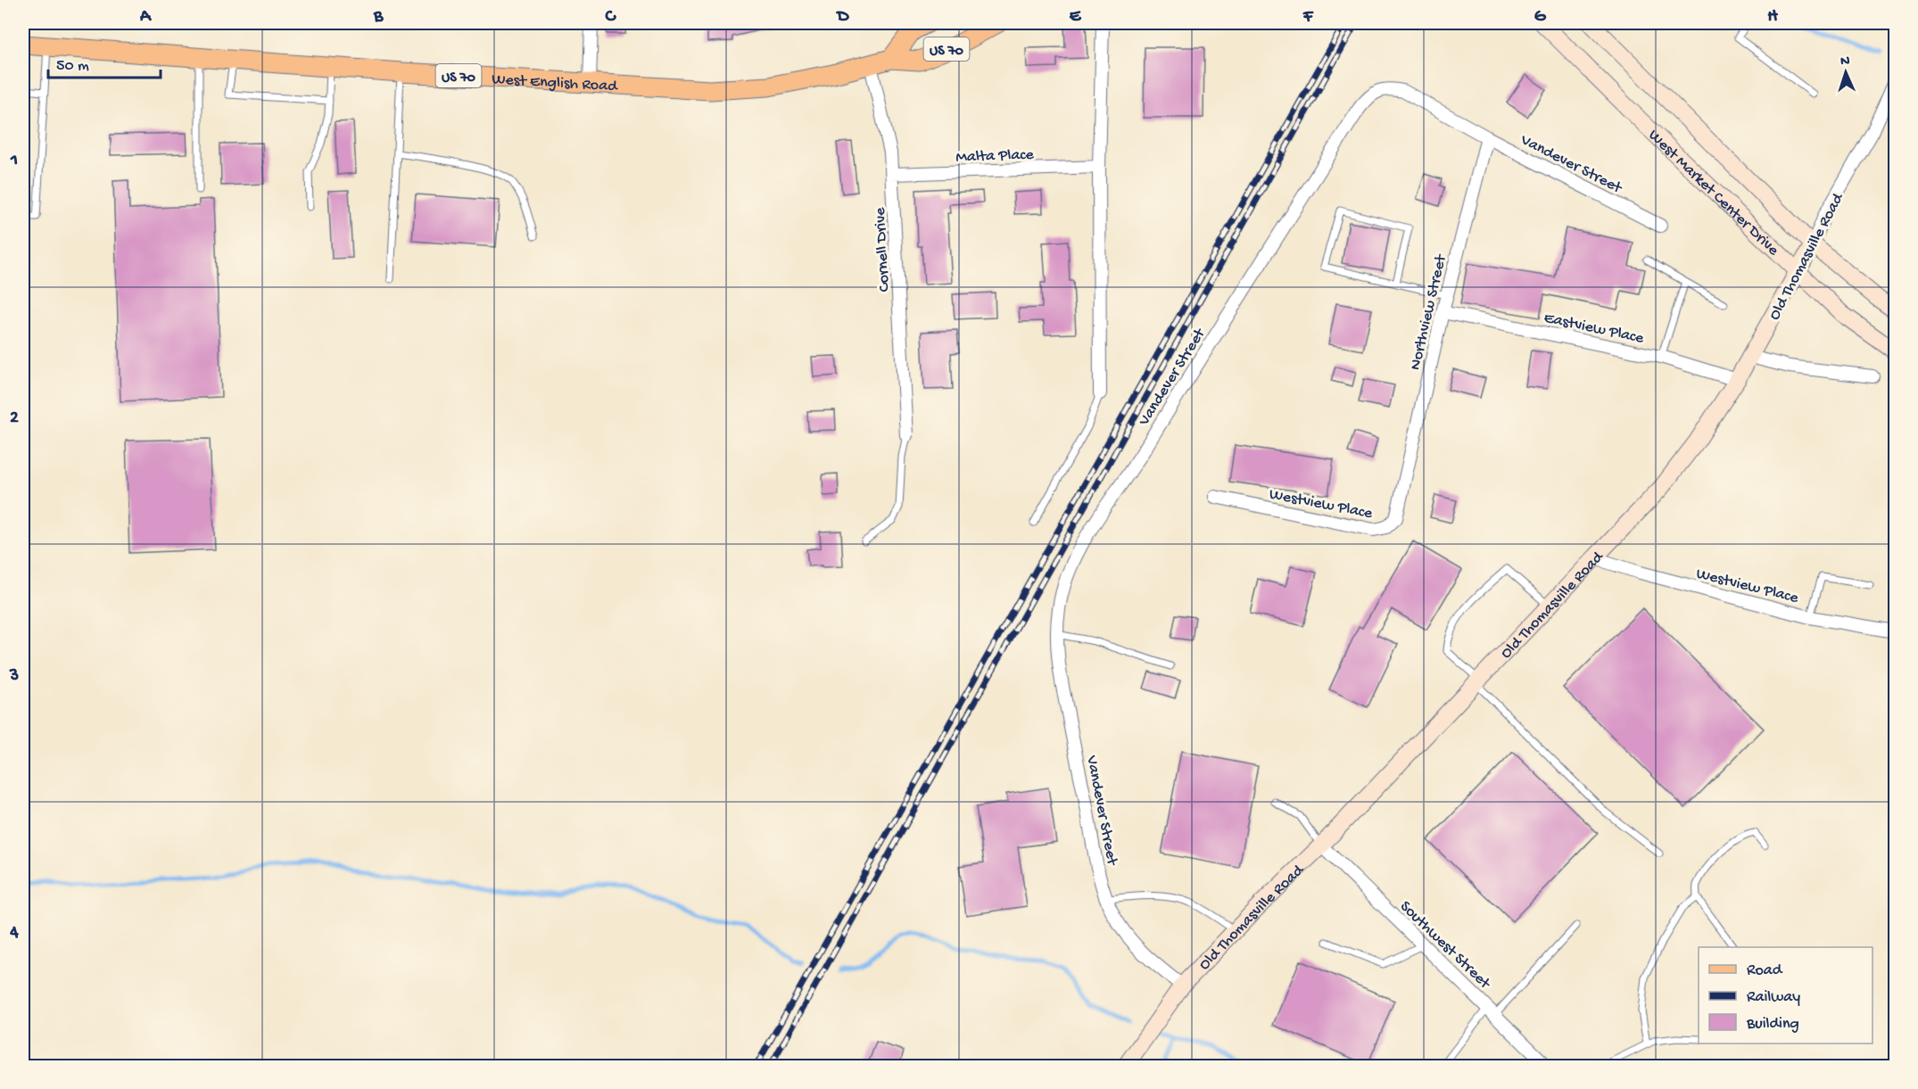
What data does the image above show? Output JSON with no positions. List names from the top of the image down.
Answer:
{
  "streets": {
    "main road": ["US 70", "West English Road"],
    "street": [
      "Malta Place",
      "Vandever Street",
      "West Market Center Drive",
      "Cornell Drive",
      "Old Thomasville Road",
      "Northview Street",
      "Eastview Place",
      "Westview Place",
      "Southwest Street"
    ]
  },
  "crossings": [
    ["US 70", "West English Road"],
    ["West English Road", "Cornell Drive"],
    ["Malta Place", "Cornell Drive"],
    ["Vandever Street", "Old Thomasville Road"],
    ["Vandever Street", "Northview Street"],
    ["West Market Center Drive", "Old Thomasville Road"],
    ["Old Thomasville Road", "Eastview Place"],
    ["Old Thomasville Road", "Westview Place"],
    ["Old Thomasville Road", "Southwest Street"],
    ["Northview Street", "Eastview Place"],
    ["Northview Street", "Westview Place"]
  ],
  "legend": ["Road", "Railway", "Building"],
  "scale_bar": "50 m",
  "north": "top",
  "grid": {
    "columns": [
      "A",
      "B",
      "C",
      "D",
      "E",
      "F",
      "G",
      "H"
    ],
    "rows": [
      "1",
      "2",
      "3",
      "4"
    ]
  }
}
